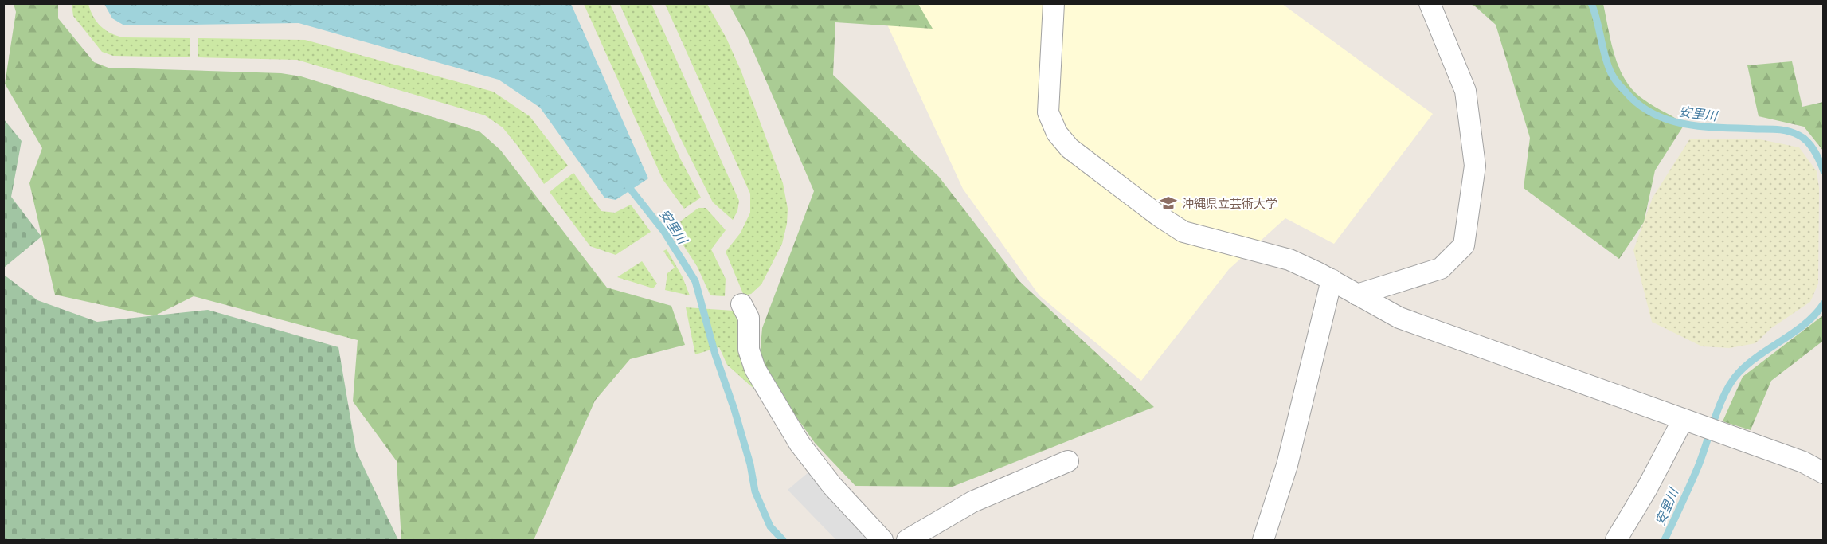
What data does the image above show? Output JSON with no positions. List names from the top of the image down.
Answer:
{
  "water": ["安里川"],
  "places": {
    "school or university": ["沖縄県立芸術大学"]
  }
}
